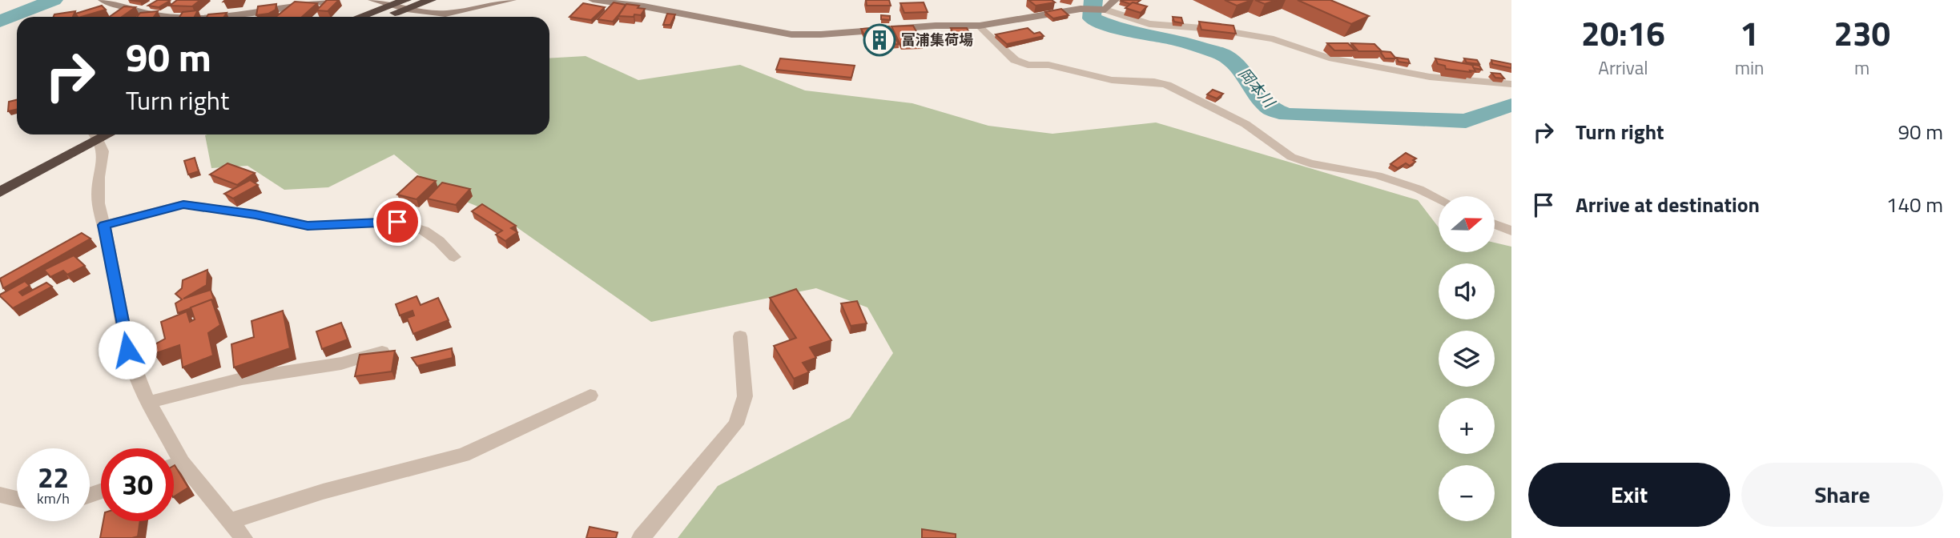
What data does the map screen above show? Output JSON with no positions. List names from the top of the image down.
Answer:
{
  "water": ["岡本川"],
  "places": {
    "building": ["富浦集荷場"]
  },
  "north": "right",
  "page": {
    "eta": [
      "20:16",
      "Arrival",
      "1",
      "min",
      "230",
      "m"
    ],
    "turn": ["90 m", "Turn right"],
    "list": [
      {
        "name": "Turn right",
        "value": "90 m"
      },
      {
        "name": "Arrive at destination",
        "value": "140 m"
      }
    ],
    "map_buttons": ["+", "−"],
    "speed": "22 km/h",
    "limit": "30",
    "buttons": ["Exit", "Share"]
  }
}
